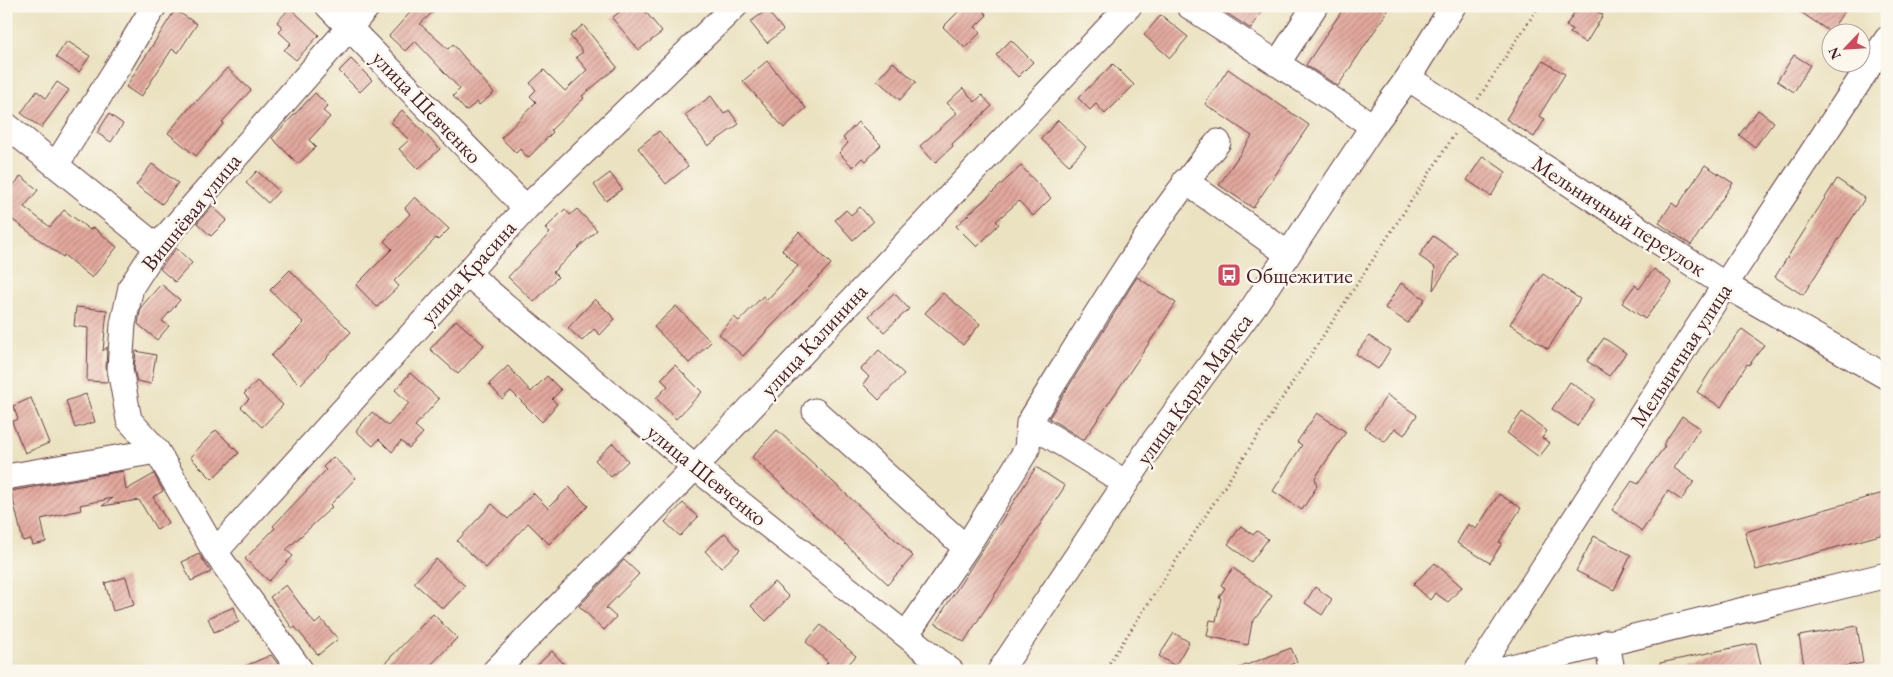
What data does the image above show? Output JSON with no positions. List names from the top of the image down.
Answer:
{
  "streets": {
    "street": [
      "улица Шевченко",
      "Вишнёвая улица",
      "Мельничный переулок",
      "улица Красина",
      "улица Калинина",
      "Мельничная улица",
      "улица Карла Маркса"
    ]
  },
  "crossings": [
    ["улица Шевченко", "Вишнёвая улица"],
    ["улица Шевченко", "улица Красина"],
    ["улица Шевченко", "улица Калинина"],
    ["Вишнёвая улица", "улица Красина"],
    ["Мельничный переулок", "Мельничная улица"],
    ["Мельничный переулок", "улица Карла Маркса"]
  ],
  "places": {
    "bus stop": ["Общежитие"]
  },
  "north": "bottom left"
}
